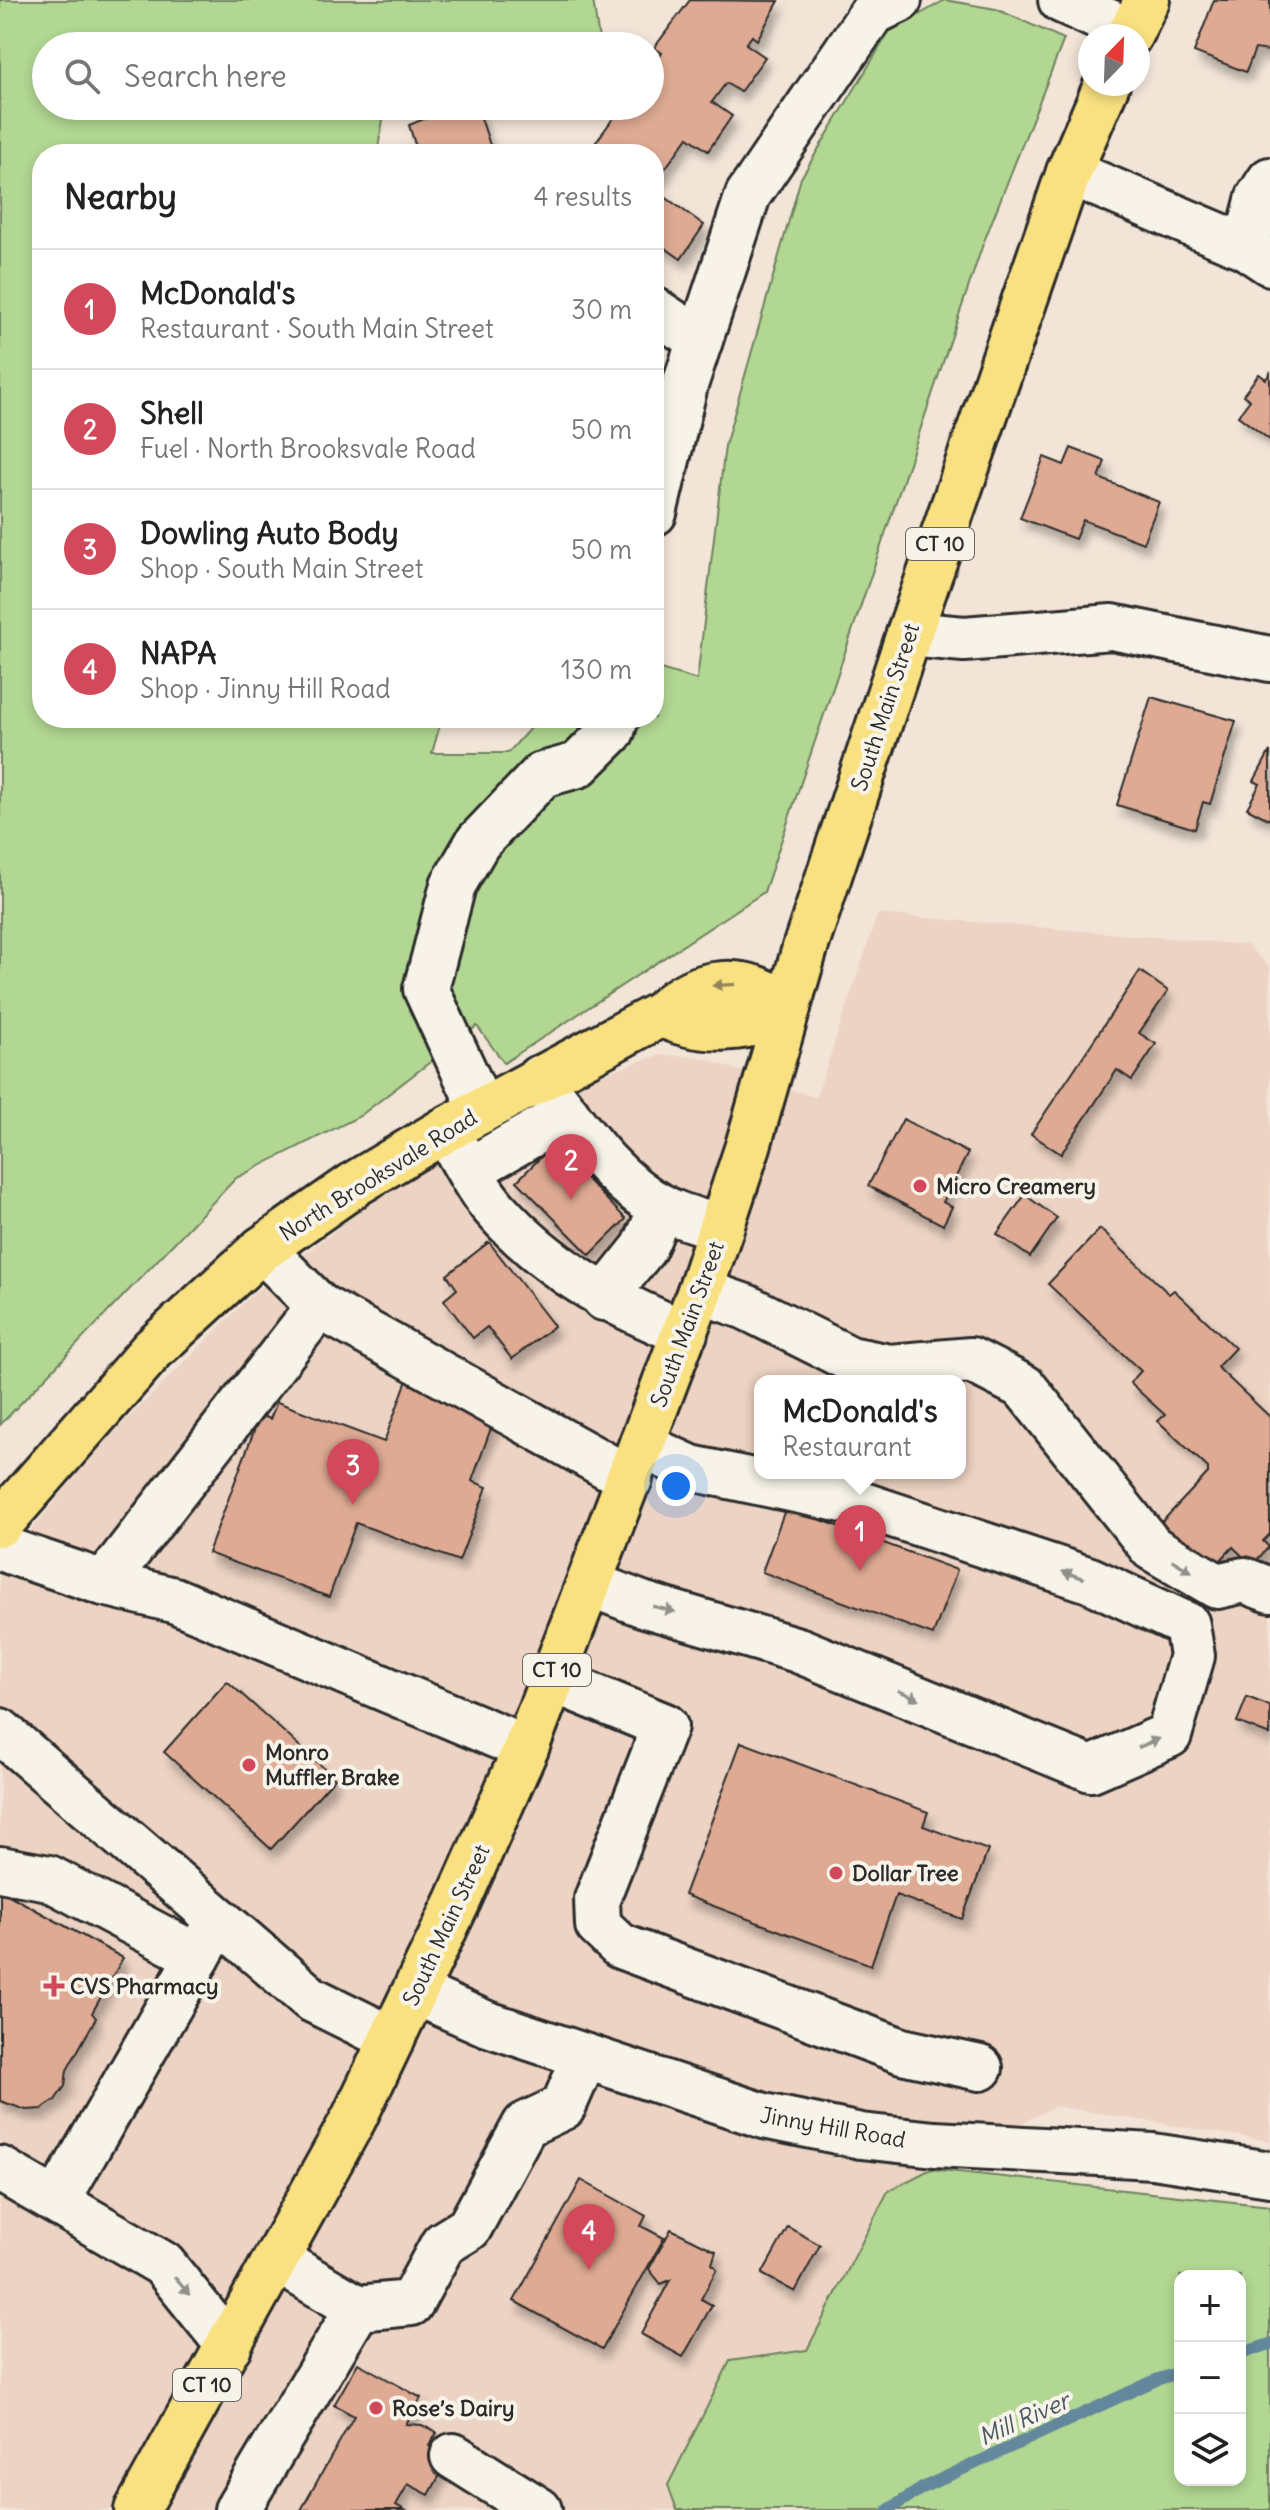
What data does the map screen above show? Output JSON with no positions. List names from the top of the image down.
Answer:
{
  "streets": {
    "main road": ["CT 10", "South Main Street", "North Brooksvale Road"],
    "street": ["Jinny Hill Road"]
  },
  "crossings": [
    ["South Main Street", "North Brooksvale Road"],
    ["South Main Street", "Jinny Hill Road"]
  ],
  "water": ["Mill River"],
  "places": {
    "other": [
      "Micro Creamery",
      "Monro Muffler Brake",
      "Dollar Tree",
      "Rose’s Dairy"
    ],
    "health": ["CVS Pharmacy"]
  },
  "north": "top right",
  "page": {
    "search": "Search here",
    "heading": ["Nearby", "4 results"],
    "list": [
      {
        "mark": "1",
        "name": "McDonald's",
        "note": "Restaurant · South Main Street",
        "value": "30 m"
      },
      {
        "mark": "2",
        "name": "Shell",
        "note": "Fuel · North Brooksvale Road",
        "value": "50 m"
      },
      {
        "mark": "3",
        "name": "Dowling Auto Body",
        "note": "Shop · South Main Street",
        "value": "50 m"
      },
      {
        "mark": "4",
        "name": "NAPA",
        "note": "Shop · Jinny Hill Road",
        "value": "130 m"
      }
    ],
    "pins": [
      "2",
      "3",
      "1",
      "4"
    ],
    "popup": ["McDonald's", "Restaurant"],
    "map_buttons": ["+", "−"]
  }
}
